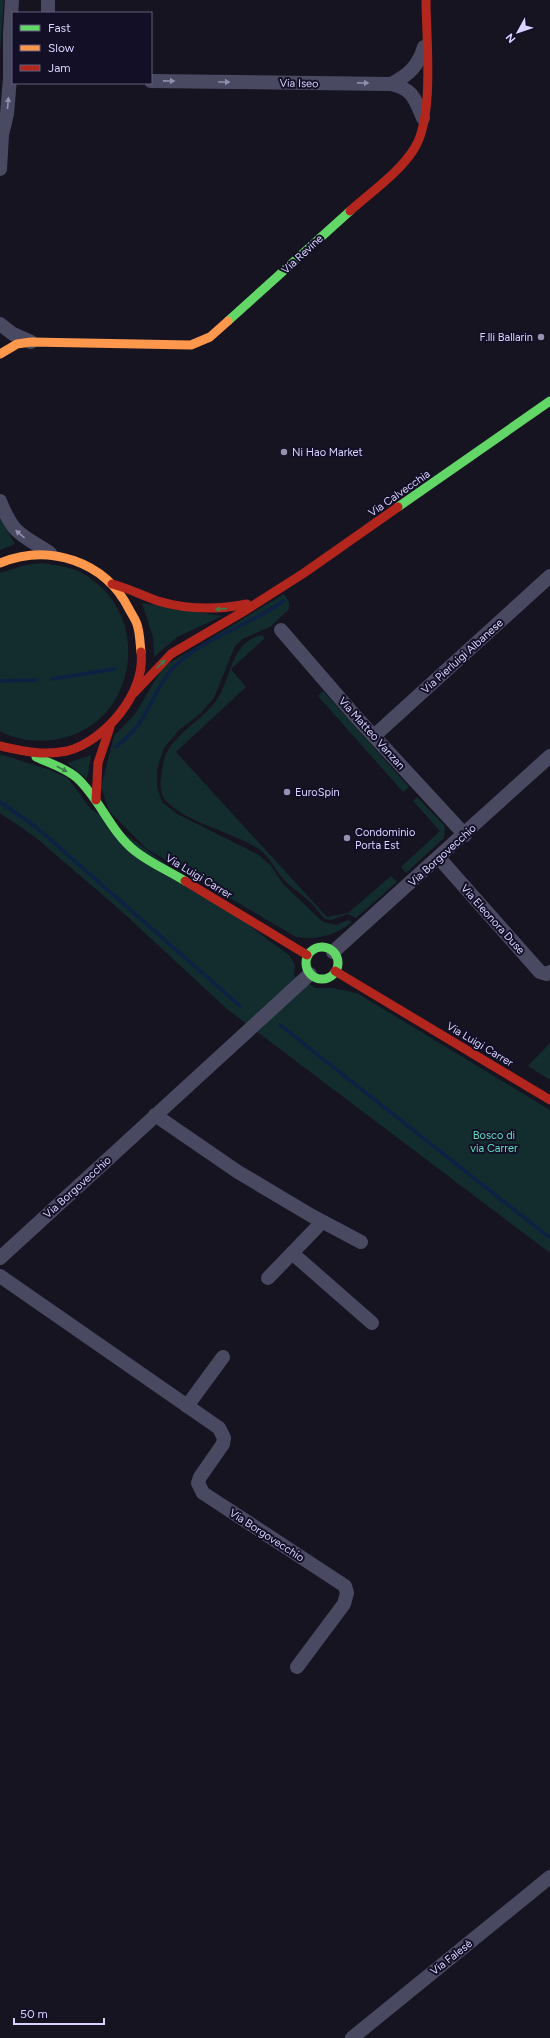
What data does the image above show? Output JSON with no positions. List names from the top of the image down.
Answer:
{
  "streets": {
    "street": [
      "Via Iseo",
      "Via Revine",
      "Via Calvecchia",
      "Via Pierluigi Albanese",
      "Via Matteo Vanzan",
      "Via Borgovecchio",
      "Via Luigi Carrer",
      "Via Eleonora Duse",
      "Via Falesè"
    ]
  },
  "crossings": [
    ["Via Iseo", "Via Revine"],
    ["Via Pierluigi Albanese", "Via Matteo Vanzan"],
    ["Via Matteo Vanzan", "Via Borgovecchio"],
    ["Via Borgovecchio", "Via Luigi Carrer"],
    ["Via Borgovecchio", "Via Eleonora Duse"]
  ],
  "one_way": ["Via Iseo"],
  "parks": ["Bosco di via Carrer"],
  "places": [
    "F.lli Ballarin",
    "Ni Hao Market",
    "EuroSpin",
    "Condominio Porta Est"
  ],
  "legend": ["Fast", "Slow", "Jam"],
  "scale_bar": "50 m",
  "north": "bottom left"
}
